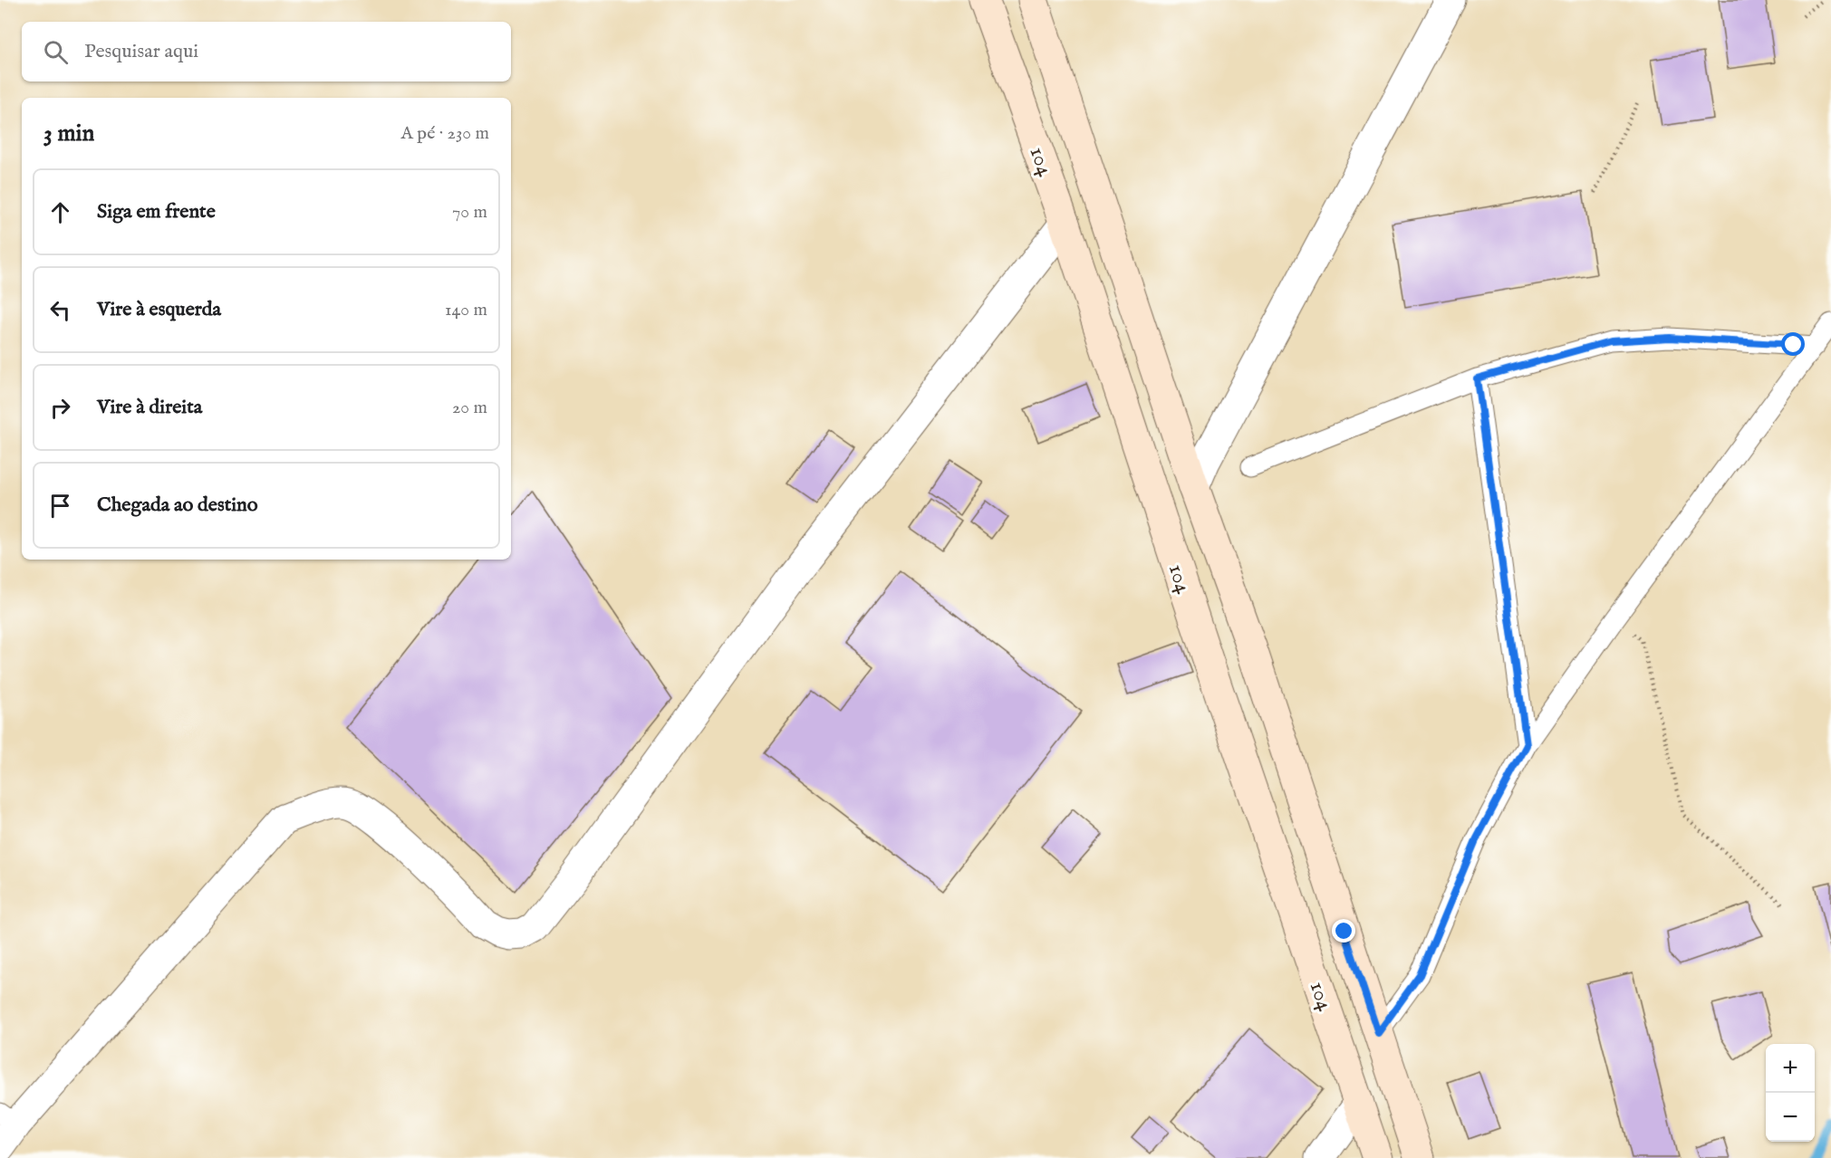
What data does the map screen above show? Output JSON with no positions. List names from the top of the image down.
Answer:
{
  "streets": {
    "street": ["104"]
  },
  "page": {
    "search": "Pesquisar aqui",
    "heading": ["3 min", "A pé · 230 m"],
    "list": [
      ["Siga em frente", "70 m"],
      ["Vire à esquerda", "140 m"],
      ["Vire à direita", "20 m"],
      "Chegada ao destino"
    ],
    "map_buttons": ["+", "−"]
  }
}
